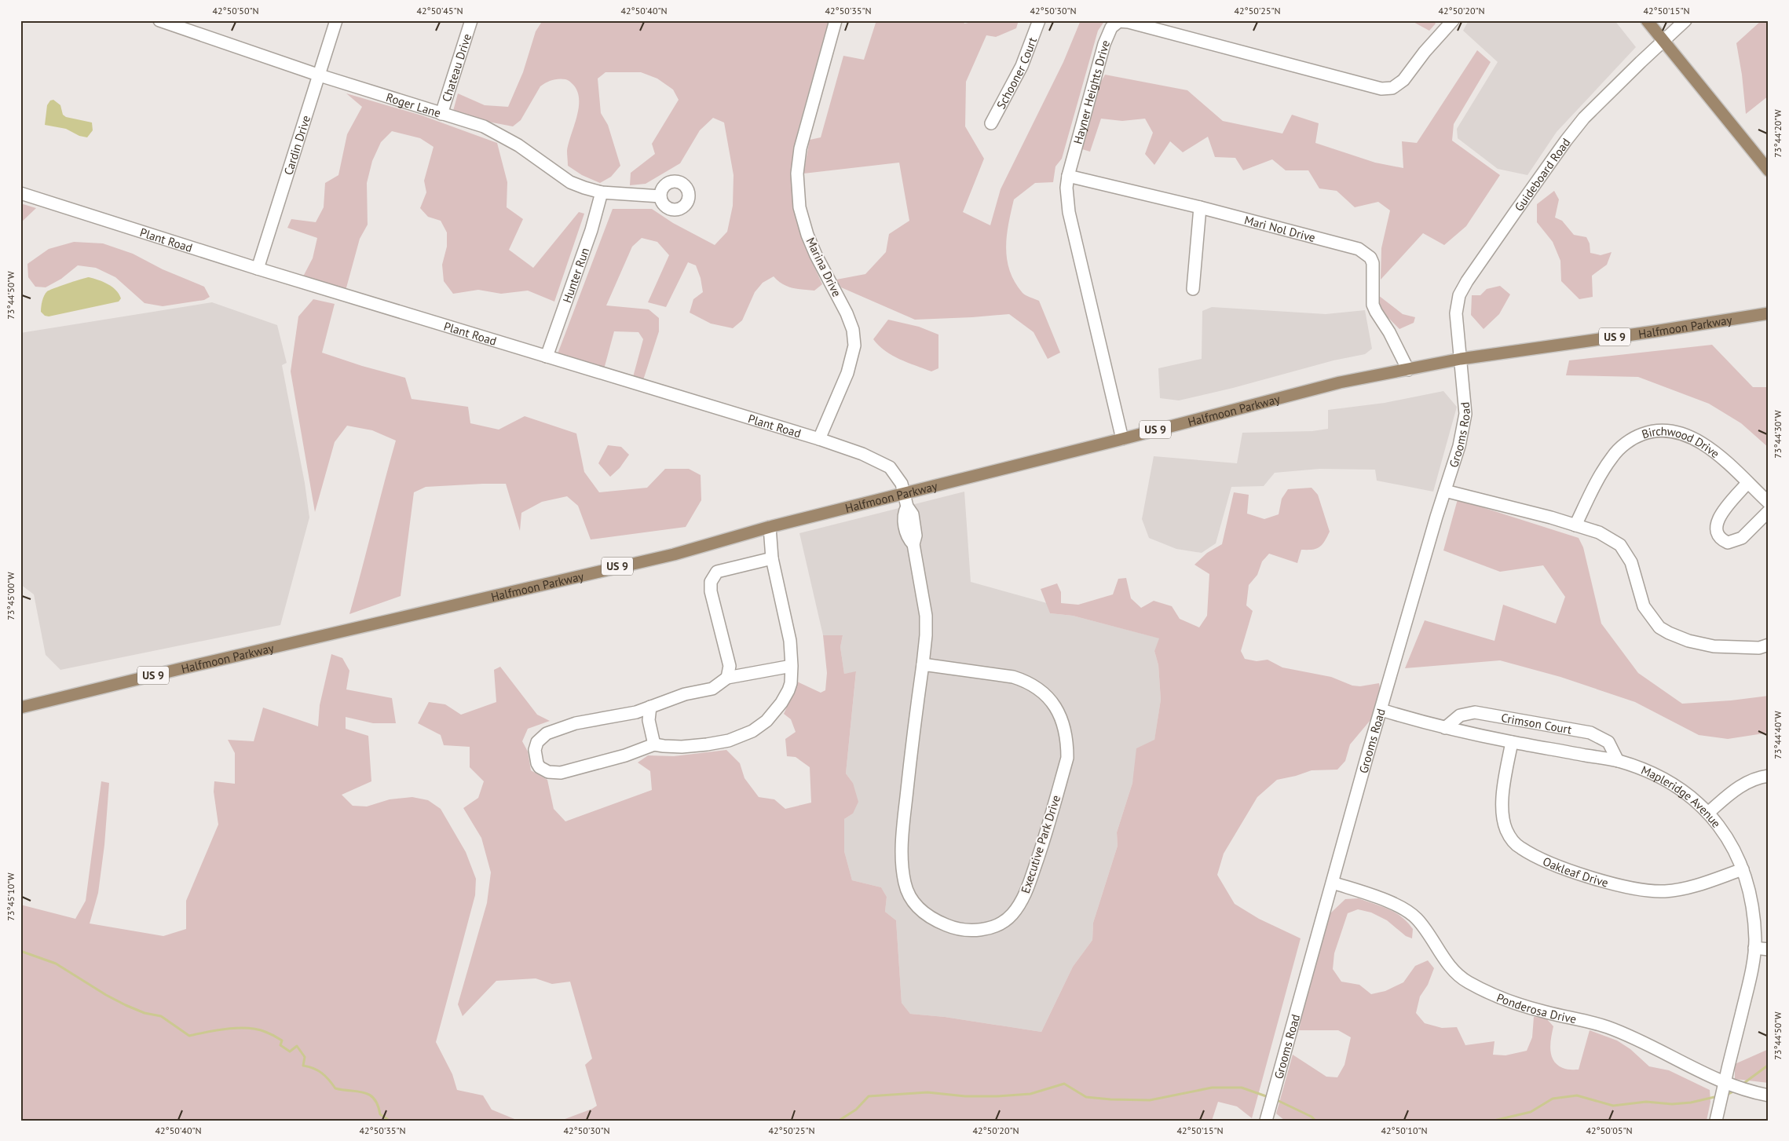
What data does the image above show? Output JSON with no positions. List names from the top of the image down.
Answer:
{
  "streets": {
    "main road": ["Halfmoon Parkway", "US 9"],
    "street": [
      "Chateau Drive",
      "Schooner Court",
      "Hayner Heights Drive",
      "Roger Lane",
      "Cardin Drive",
      "Guideboard Road",
      "Mari Nol Drive",
      "Plant Road",
      "Marina Drive",
      "Hunter Run",
      "Grooms Road",
      "Birchwood Drive",
      "Crimson Court",
      "Mapleridge Avenue",
      "Executive Park Drive",
      "Oakleaf Drive",
      "Ponderosa Drive"
    ]
  },
  "crossings": [
    ["Chateau Drive", "Roger Lane"],
    ["Hayner Heights Drive", "Mari Nol Drive"],
    ["Hayner Heights Drive", "Halfmoon Parkway"],
    ["Roger Lane", "Cardin Drive"],
    ["Roger Lane", "Hunter Run"],
    ["Cardin Drive", "Plant Road"],
    ["Guideboard Road", "Halfmoon Parkway"],
    ["Guideboard Road", "Grooms Road"],
    ["Mari Nol Drive", "Halfmoon Parkway"],
    ["Plant Road", "Marina Drive"],
    ["Plant Road", "Hunter Run"],
    ["Plant Road", "Halfmoon Parkway"],
    ["Plant Road", "Executive Park Drive"],
    ["Halfmoon Parkway", "Grooms Road"],
    ["Halfmoon Parkway", "Executive Park Drive"],
    ["Grooms Road", "Mapleridge Avenue"],
    ["Grooms Road", "Ponderosa Drive"],
    ["Crimson Court", "Mapleridge Avenue"],
    ["Mapleridge Avenue", "Oakleaf Drive"],
    ["Mapleridge Avenue", "Ponderosa Drive"]
  ],
  "coordinates": [
    "42°50'50\"N",
    "42°50'45\"N",
    "42°50'40\"N",
    "42°50'35\"N",
    "42°50'30\"N",
    "42°50'25\"N",
    "42°50'20\"N",
    "42°50'15\"N",
    "73°44'20\"W",
    "73°44'50\"W",
    "73°44'30\"W",
    "73°45'00\"W",
    "73°44'40\"W",
    "73°45'10\"W",
    "42°50'10\"N",
    "42°50'05\"N"
  ]
}
